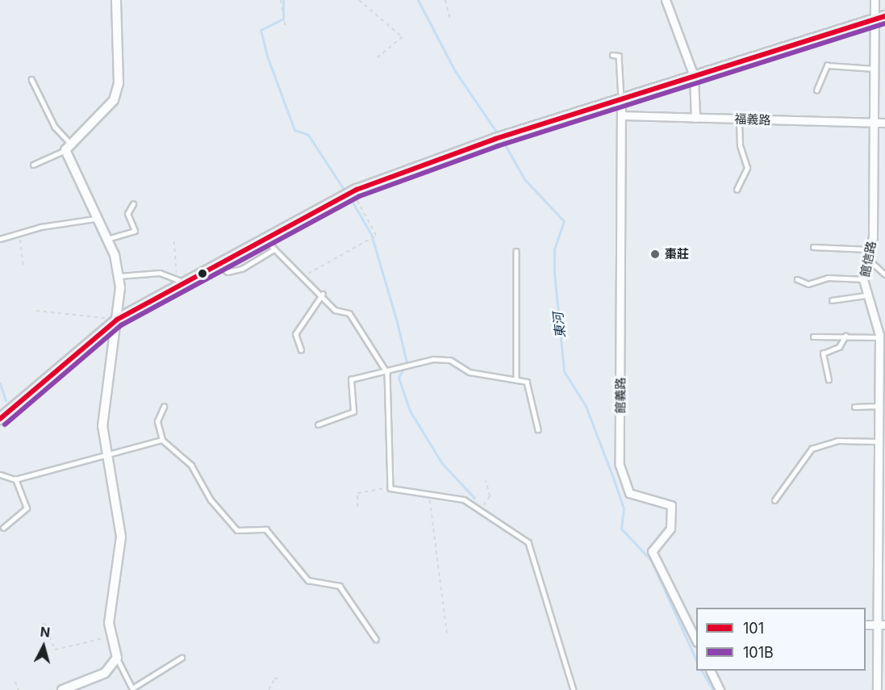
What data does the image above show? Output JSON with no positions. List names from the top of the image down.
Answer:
{
  "streets": {
    "street": ["福義路", "館信路", "館義路"]
  },
  "crossings": [
    ["福義路", "館信路"],
    ["福義路", "館義路"]
  ],
  "water": ["東河"],
  "places": ["棗莊"],
  "lines": ["transit line 101", "transit line 101B"],
  "legend": ["101", "101B"],
  "north": "top"
}
